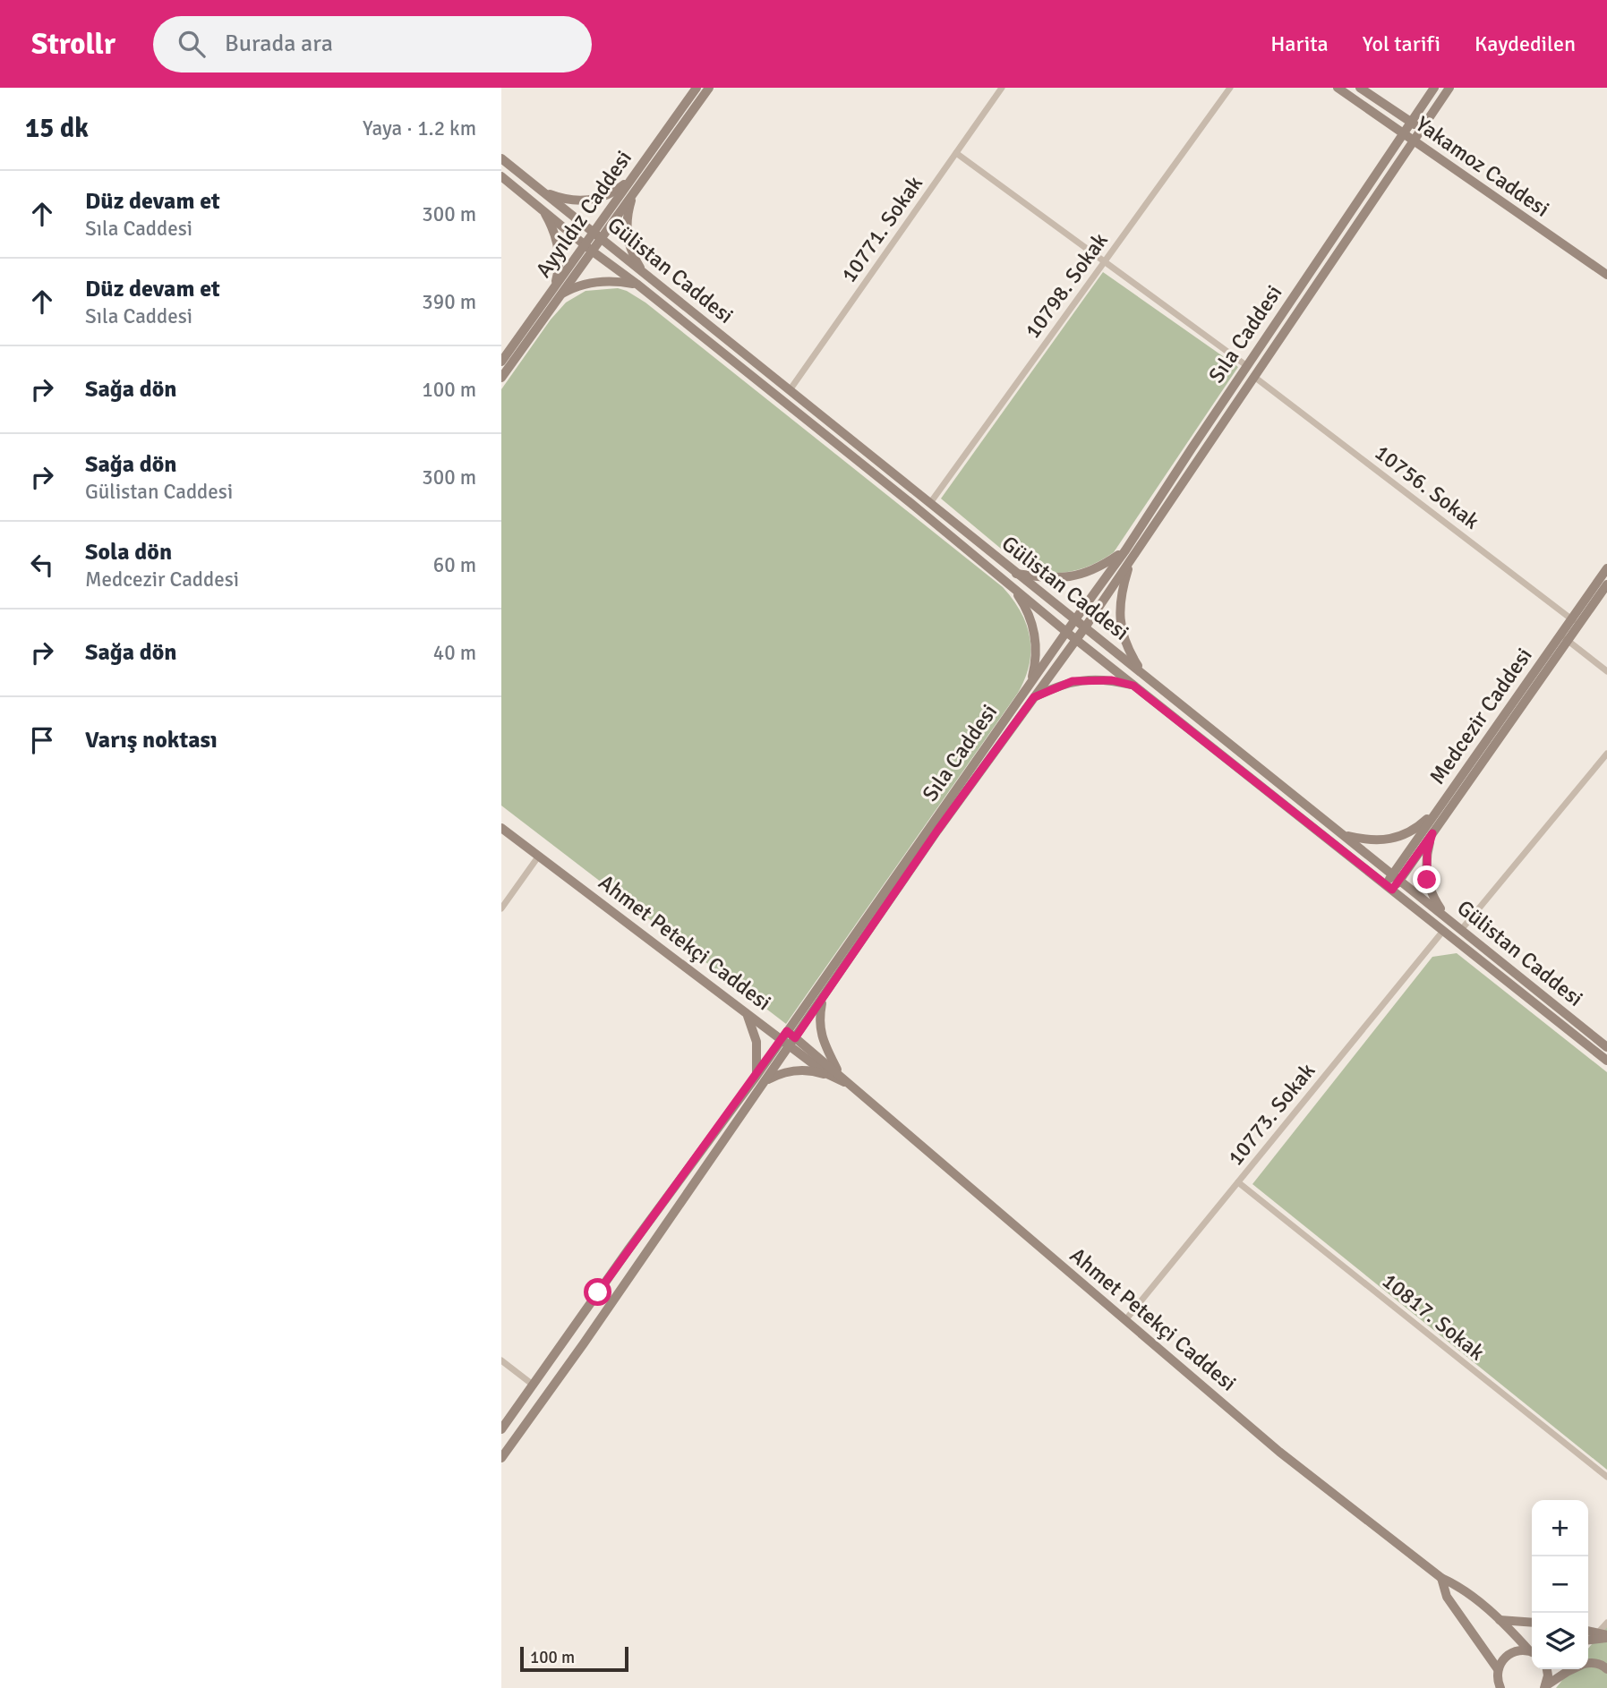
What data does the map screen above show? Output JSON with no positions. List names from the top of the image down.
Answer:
{
  "streets": {
    "street": [
      "Yakamoz Caddesi",
      "Ayyıldız Caddesi",
      "10771. Sokak",
      "Gülistan Caddesi",
      "10798. Sokak",
      "Sıla Caddesi",
      "10756. Sokak",
      "Medcezir Caddesi",
      "Ahmet Petekçi Caddesi",
      "10773. Sokak",
      "10817. Sokak"
    ]
  },
  "crossings": [
    ["Yakamoz Caddesi", "Sıla Caddesi"],
    ["Ayyıldız Caddesi", "Gülistan Caddesi"],
    ["10771. Sokak", "Gülistan Caddesi"],
    ["Gülistan Caddesi", "10798. Sokak"],
    ["Gülistan Caddesi", "Sıla Caddesi"],
    ["Gülistan Caddesi", "Medcezir Caddesi"],
    ["Gülistan Caddesi", "10773. Sokak"],
    ["Sıla Caddesi", "Ahmet Petekçi Caddesi"],
    ["10756. Sokak", "Medcezir Caddesi"],
    ["Ahmet Petekçi Caddesi", "10773. Sokak"],
    ["10773. Sokak", "10817. Sokak"]
  ],
  "scale_bar": "100 m",
  "page": {
    "header": "Strollr",
    "search": "Burada ara",
    "nav": ["Harita", "Yol tarifi", "Kaydedilen"],
    "heading": ["15 dk", "Yaya · 1.2 km"],
    "list": [
      ["Düz devam et", "Sıla Caddesi", "300 m"],
      ["Düz devam et", "Sıla Caddesi", "390 m"],
      ["Sağa dön", "100 m"],
      ["Sağa dön", "Gülistan Caddesi", "300 m"],
      ["Sola dön", "Medcezir Caddesi", "60 m"],
      ["Sağa dön", "40 m"],
      "Varış noktası"
    ],
    "map_buttons": ["+", "−"],
    "scale": "100 m"
  }
}
